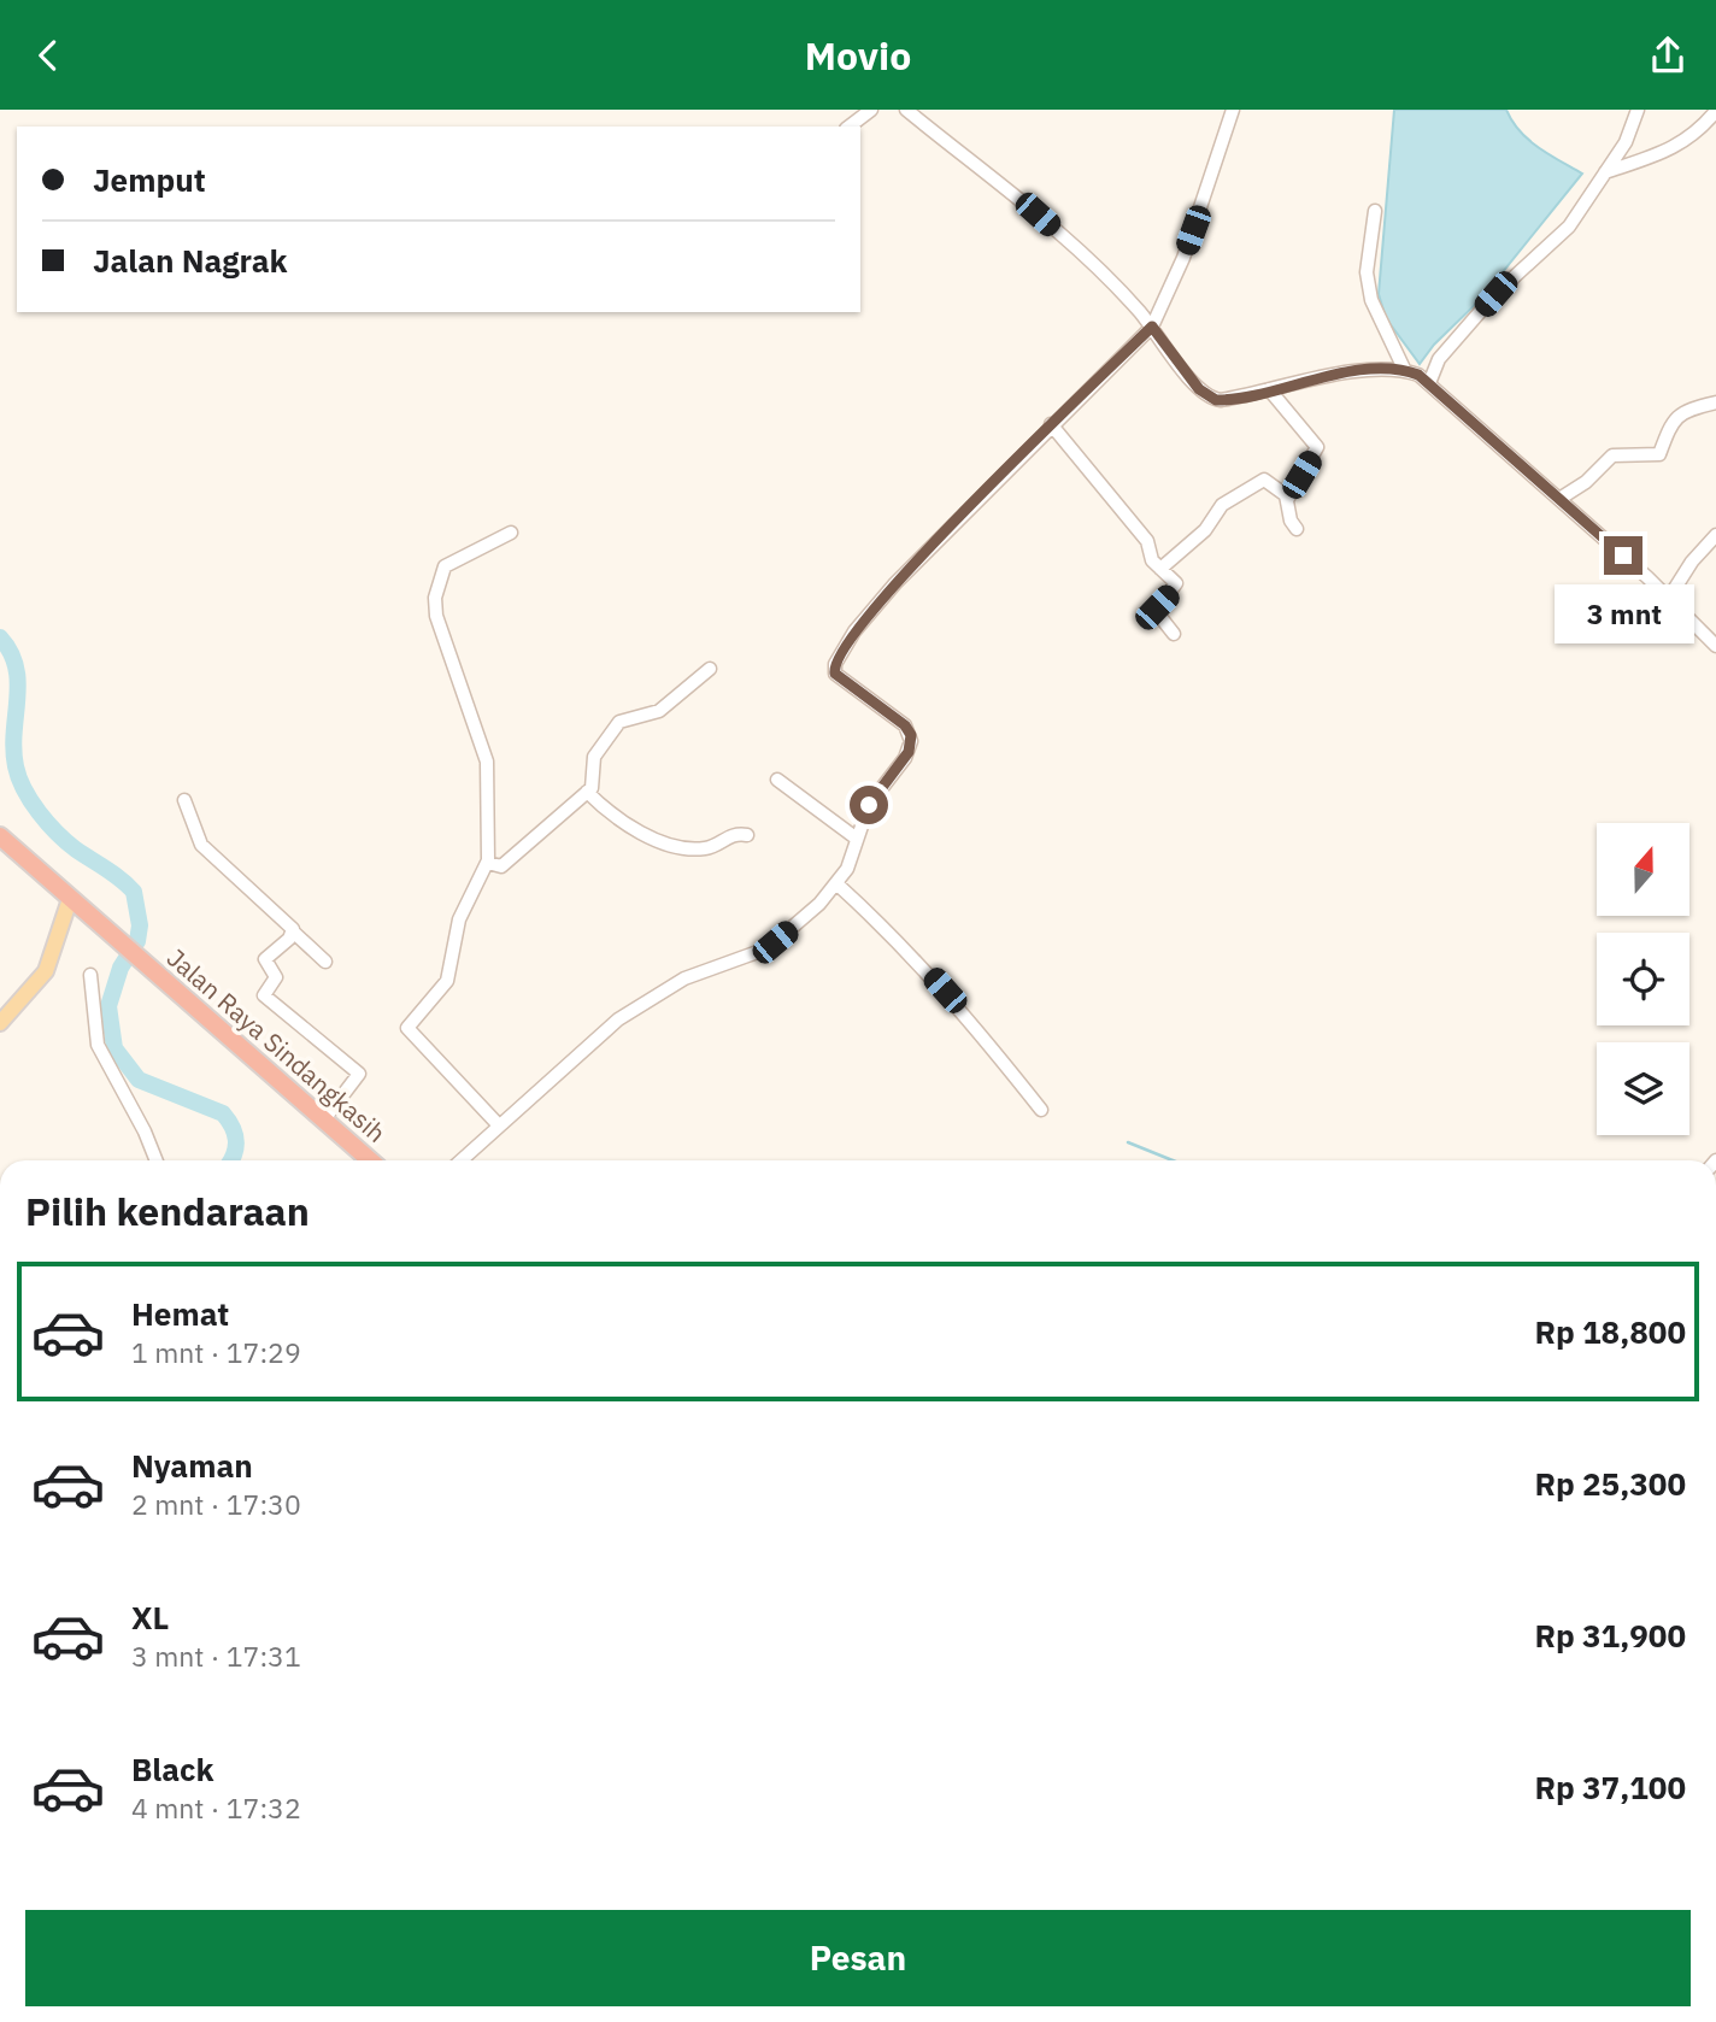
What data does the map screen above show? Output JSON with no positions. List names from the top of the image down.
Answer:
{
  "streets": {
    "highway": ["Jalan Raya Sindangkasih"]
  },
  "north": "top",
  "page": {
    "header": "Movio",
    "banner": ["Jemput", "Jalan Nagrak"],
    "bubble": "3 mnt",
    "heading": "Pilih kendaraan",
    "list": [
      {
        "name": "Hemat",
        "note": "1 mnt · 17:29",
        "value": "Rp 18,800"
      },
      {
        "name": "Nyaman",
        "note": "2 mnt · 17:30",
        "value": "Rp 25,300"
      },
      {
        "name": "XL",
        "note": "3 mnt · 17:31",
        "value": "Rp 31,900"
      },
      {
        "name": "Black",
        "note": "4 mnt · 17:32",
        "value": "Rp 37,100"
      }
    ],
    "buttons": "Pesan"
  }
}
